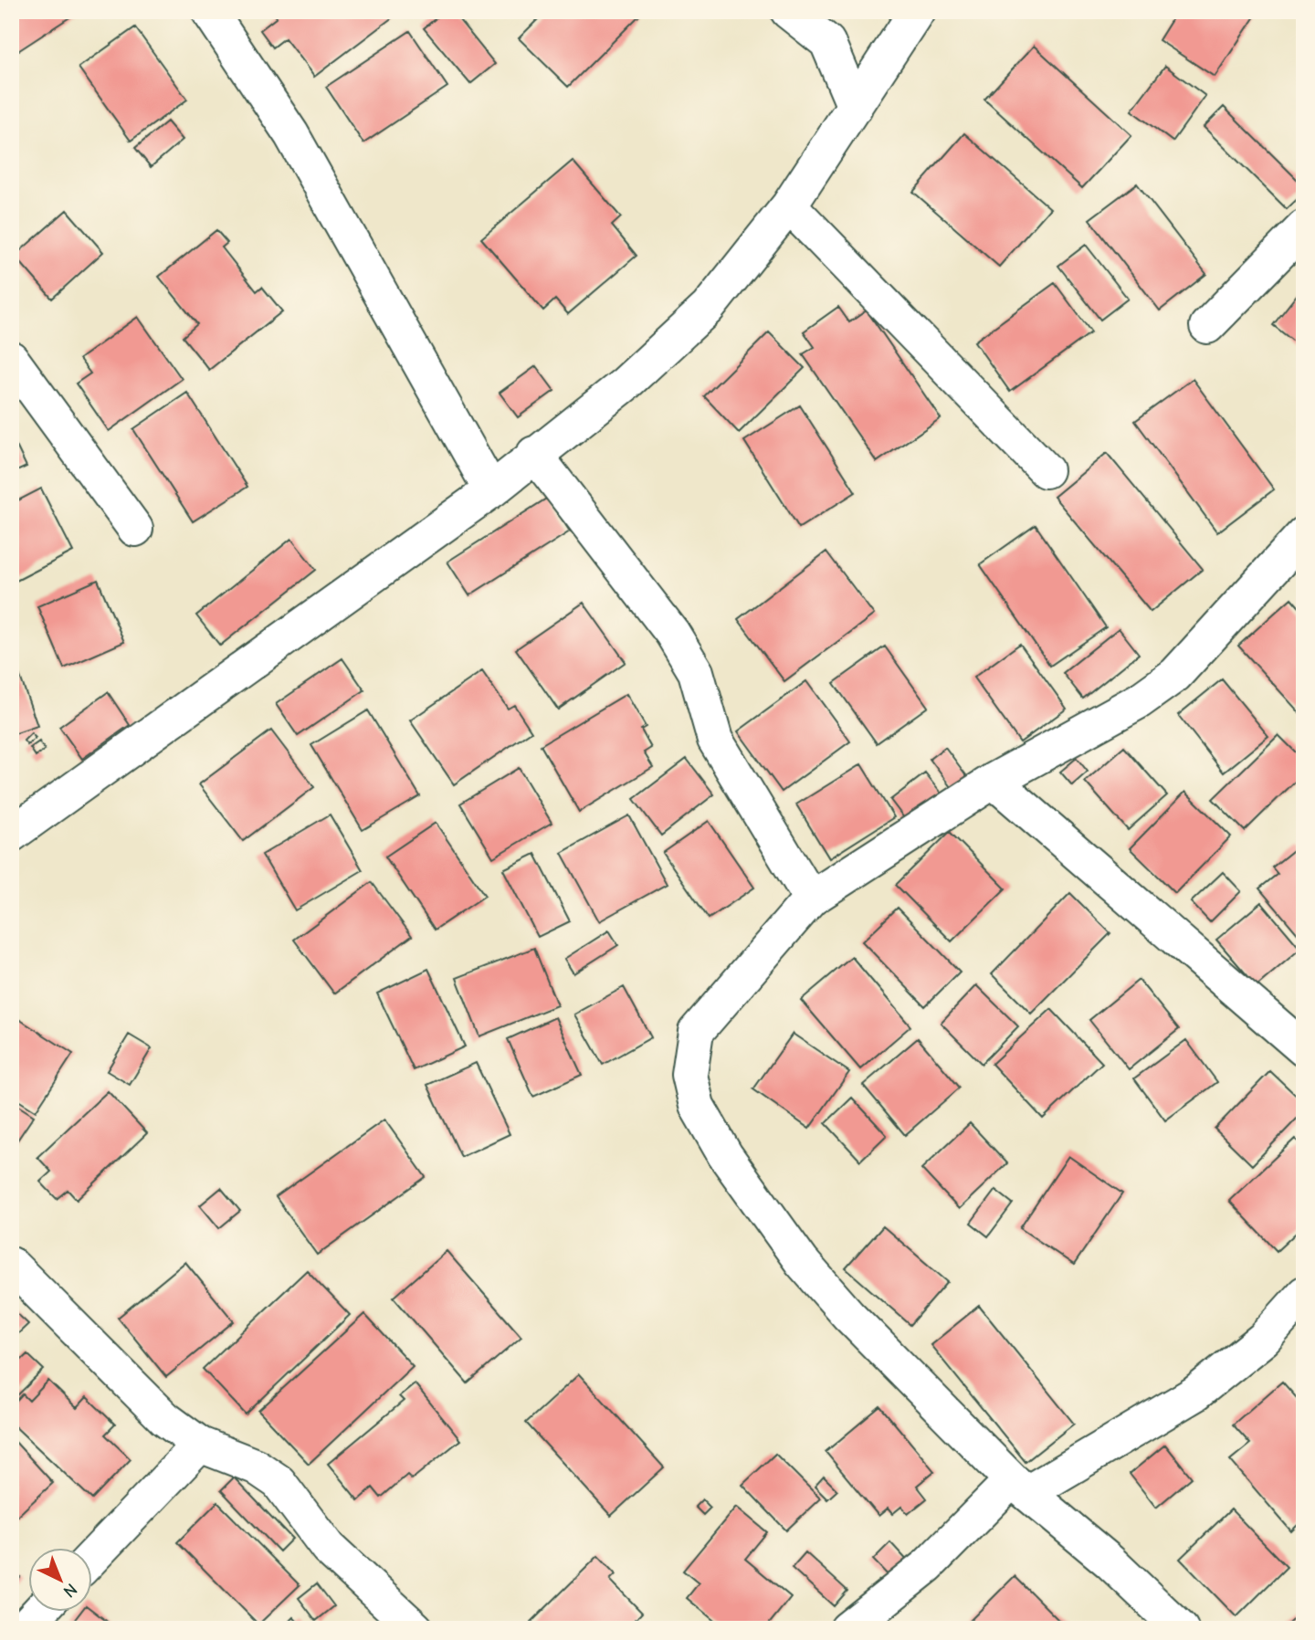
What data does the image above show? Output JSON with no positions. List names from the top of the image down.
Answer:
{
  "north": "bottom right"
}
